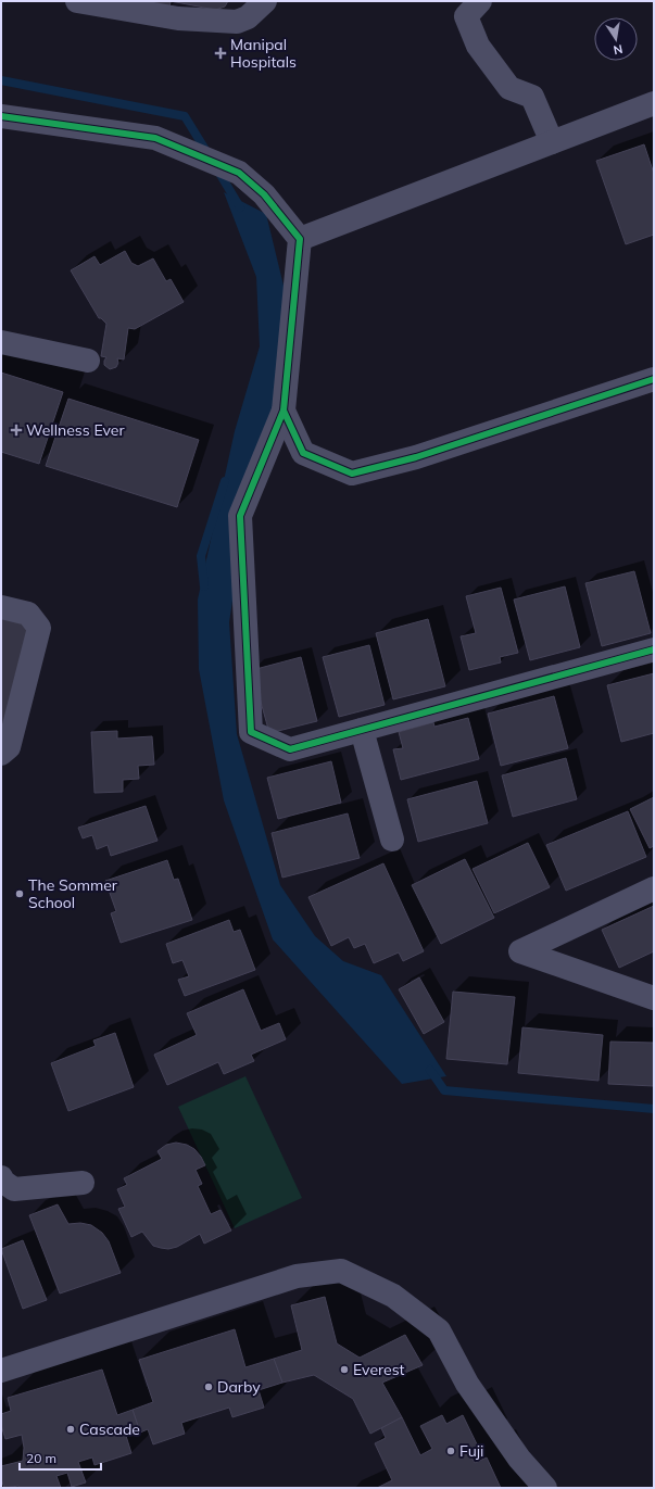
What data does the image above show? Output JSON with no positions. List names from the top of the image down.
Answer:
{
  "places": {
    "health": ["Manipal Hospitals", "Wellness Ever"],
    "other": [
      "The Sommer School",
      "Everest",
      "Darby",
      "Cascade",
      "Fuji"
    ]
  },
  "scale_bar": "20 m",
  "north": "bottom"
}
